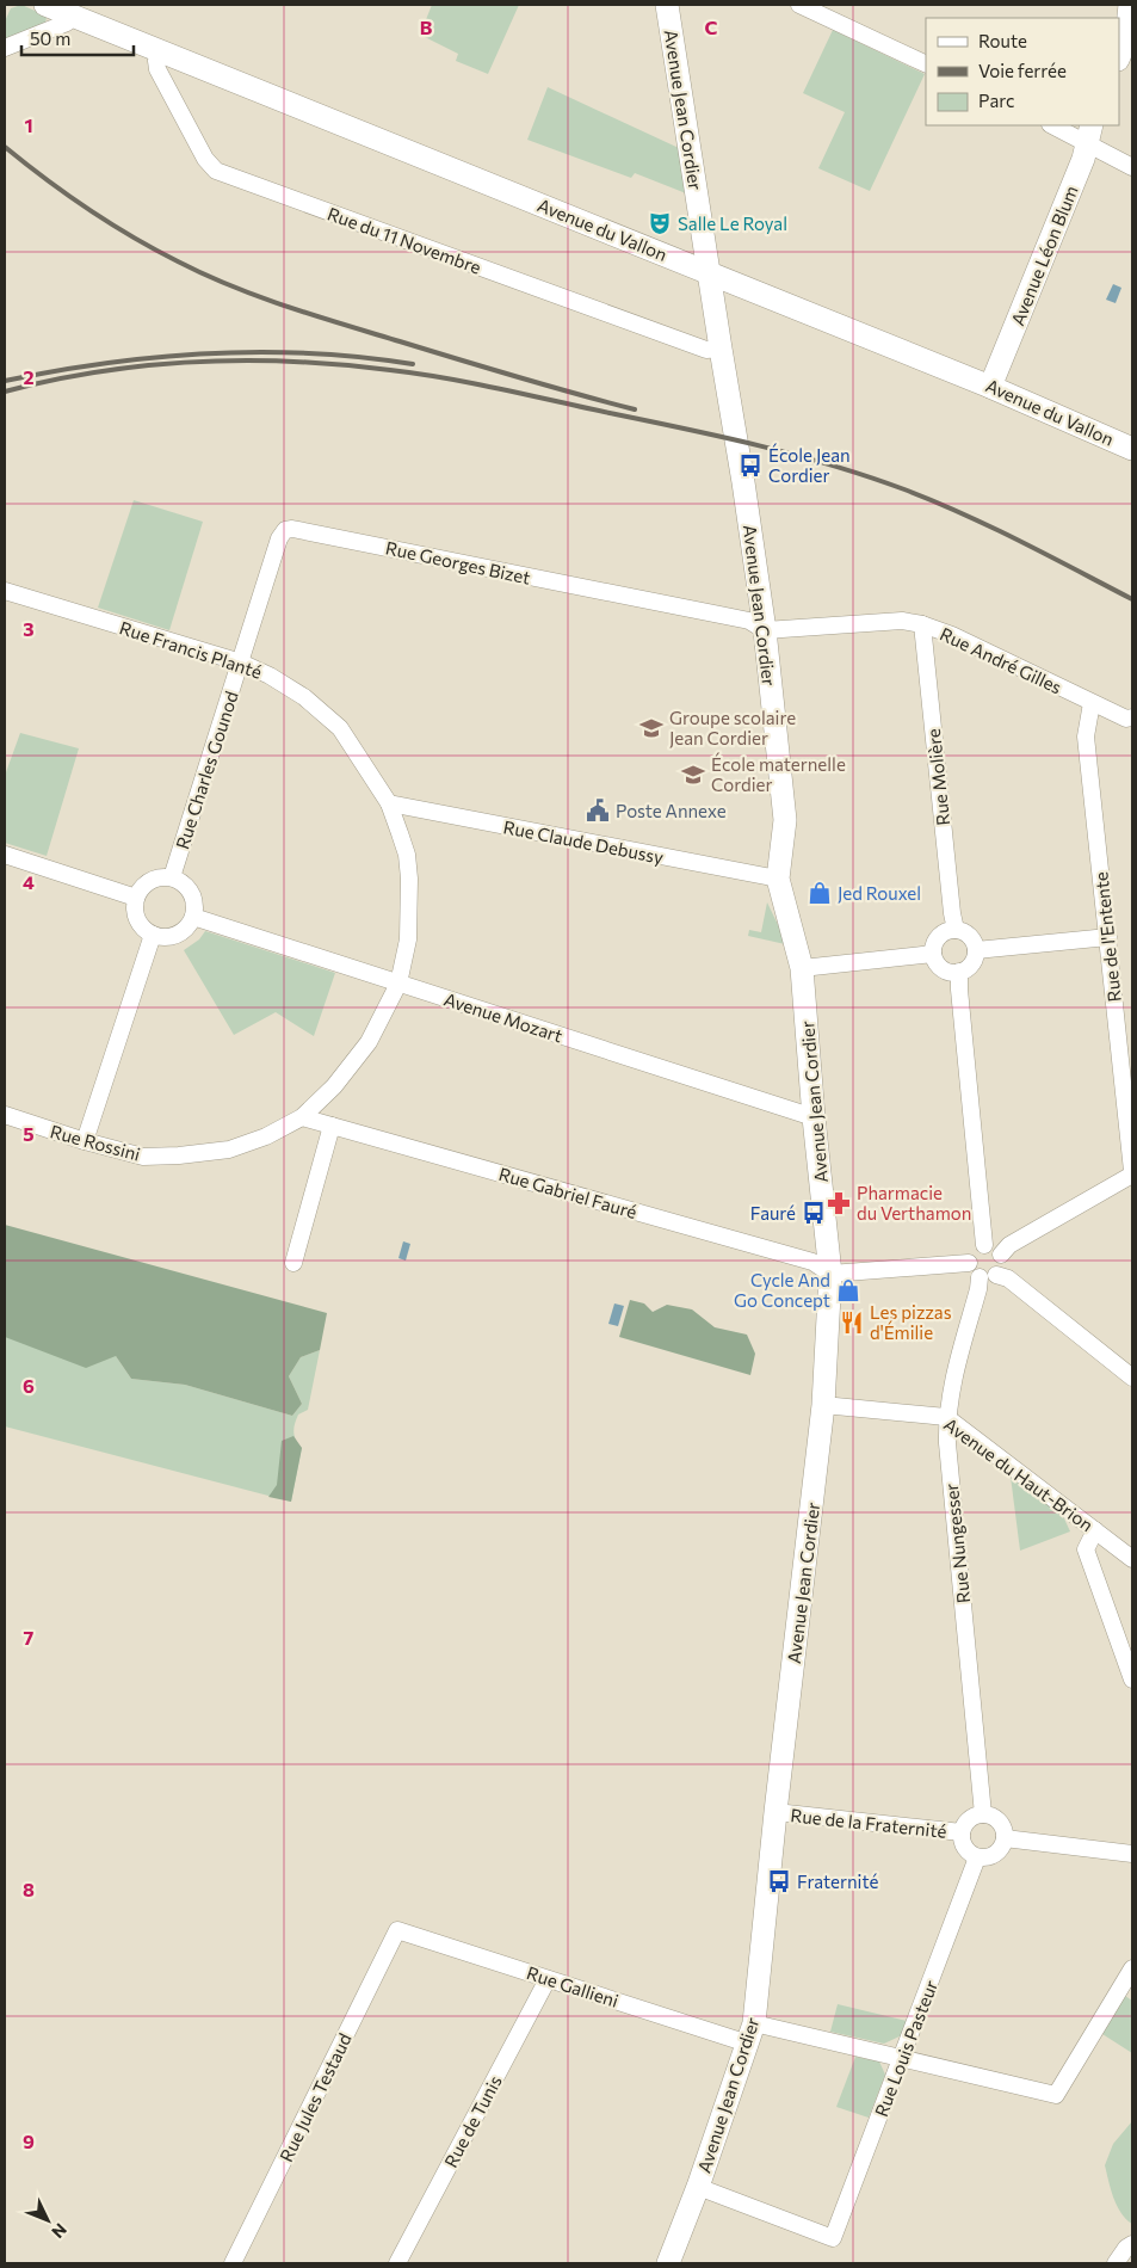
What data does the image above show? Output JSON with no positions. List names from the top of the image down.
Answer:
{
  "streets": {
    "street": [
      "Avenue Jean Cordier",
      "Avenue du Vallon",
      "Rue du 11 Novembre",
      "Avenue Léon Blum",
      "Rue Georges Bizet",
      "Rue Francis Planté",
      "Rue André Gilles",
      "Rue Charles Gounod",
      "Rue Molière",
      "Rue Claude Debussy",
      "Rue de l'Entente",
      "Avenue Mozart",
      "Rue Rossini",
      "Rue Gabriel Fauré",
      "Avenue du Haut-Brion",
      "Rue Nungesser",
      "Rue de la Fraternité",
      "Rue Gallieni",
      "Rue Louis Pasteur",
      "Rue Jules Testaud",
      "Rue de Tunis"
    ]
  },
  "crossings": [
    ["Avenue Jean Cordier", "Avenue du Vallon"],
    ["Avenue Jean Cordier", "Rue du 11 Novembre"],
    ["Avenue Jean Cordier", "Rue Georges Bizet"],
    ["Avenue Jean Cordier", "Rue André Gilles"],
    ["Avenue Jean Cordier", "Rue Claude Debussy"],
    ["Avenue Jean Cordier", "Avenue Mozart"],
    ["Avenue Jean Cordier", "Rue Gabriel Fauré"],
    ["Avenue Jean Cordier", "Avenue du Haut-Brion"],
    ["Avenue Jean Cordier", "Rue de la Fraternité"],
    ["Avenue Jean Cordier", "Rue Gallieni"],
    ["Avenue Jean Cordier", "Rue Louis Pasteur"],
    ["Avenue du Vallon", "Rue du 11 Novembre"],
    ["Avenue du Vallon", "Avenue Léon Blum"],
    ["Rue Georges Bizet", "Rue Francis Planté"],
    ["Rue Georges Bizet", "Rue André Gilles"],
    ["Rue Georges Bizet", "Rue Charles Gounod"],
    ["Rue Francis Planté", "Rue Charles Gounod"],
    ["Rue Francis Planté", "Rue Claude Debussy"],
    ["Rue Francis Planté", "Avenue Mozart"],
    ["Rue Francis Planté", "Rue Rossini"],
    ["Rue André Gilles", "Rue Molière"],
    ["Rue André Gilles", "Rue de l'Entente"],
    ["Rue Charles Gounod", "Avenue Mozart"],
    ["Avenue Mozart", "Rue Rossini"],
    ["Rue Rossini", "Rue Gabriel Fauré"],
    ["Avenue du Haut-Brion", "Rue Nungesser"],
    ["Rue Nungesser", "Rue de la Fraternité"],
    ["Rue Nungesser", "Rue Louis Pasteur"],
    ["Rue de la Fraternité", "Rue Louis Pasteur"],
    ["Rue Gallieni", "Rue Louis Pasteur"],
    ["Rue Gallieni", "Rue Jules Testaud"],
    ["Rue Gallieni", "Rue de Tunis"]
  ],
  "places": {
    "theatre": ["Salle Le Royal"],
    "bus stop": ["École Jean Cordier", "Fauré", "Fraternité"],
    "school or university": ["Groupe scolaire Jean Cordier", "École maternelle Cordier"],
    "public building": ["Poste Annexe"],
    "shop": ["Jed Rouxel", "Cycle And Go Concept"],
    "pharmacy": ["Pharmacie du Verthamon"],
    "restaurant": ["Les pizzas d'Émilie"]
  },
  "legend": ["Route", "Voie ferrée", "Parc"],
  "scale_bar": "50 m",
  "north": "bottom right",
  "grid": {
    "columns": ["B", "C"],
    "rows": [
      "1",
      "2",
      "3",
      "4",
      "5",
      "6",
      "7",
      "8",
      "9"
    ]
  }
}
